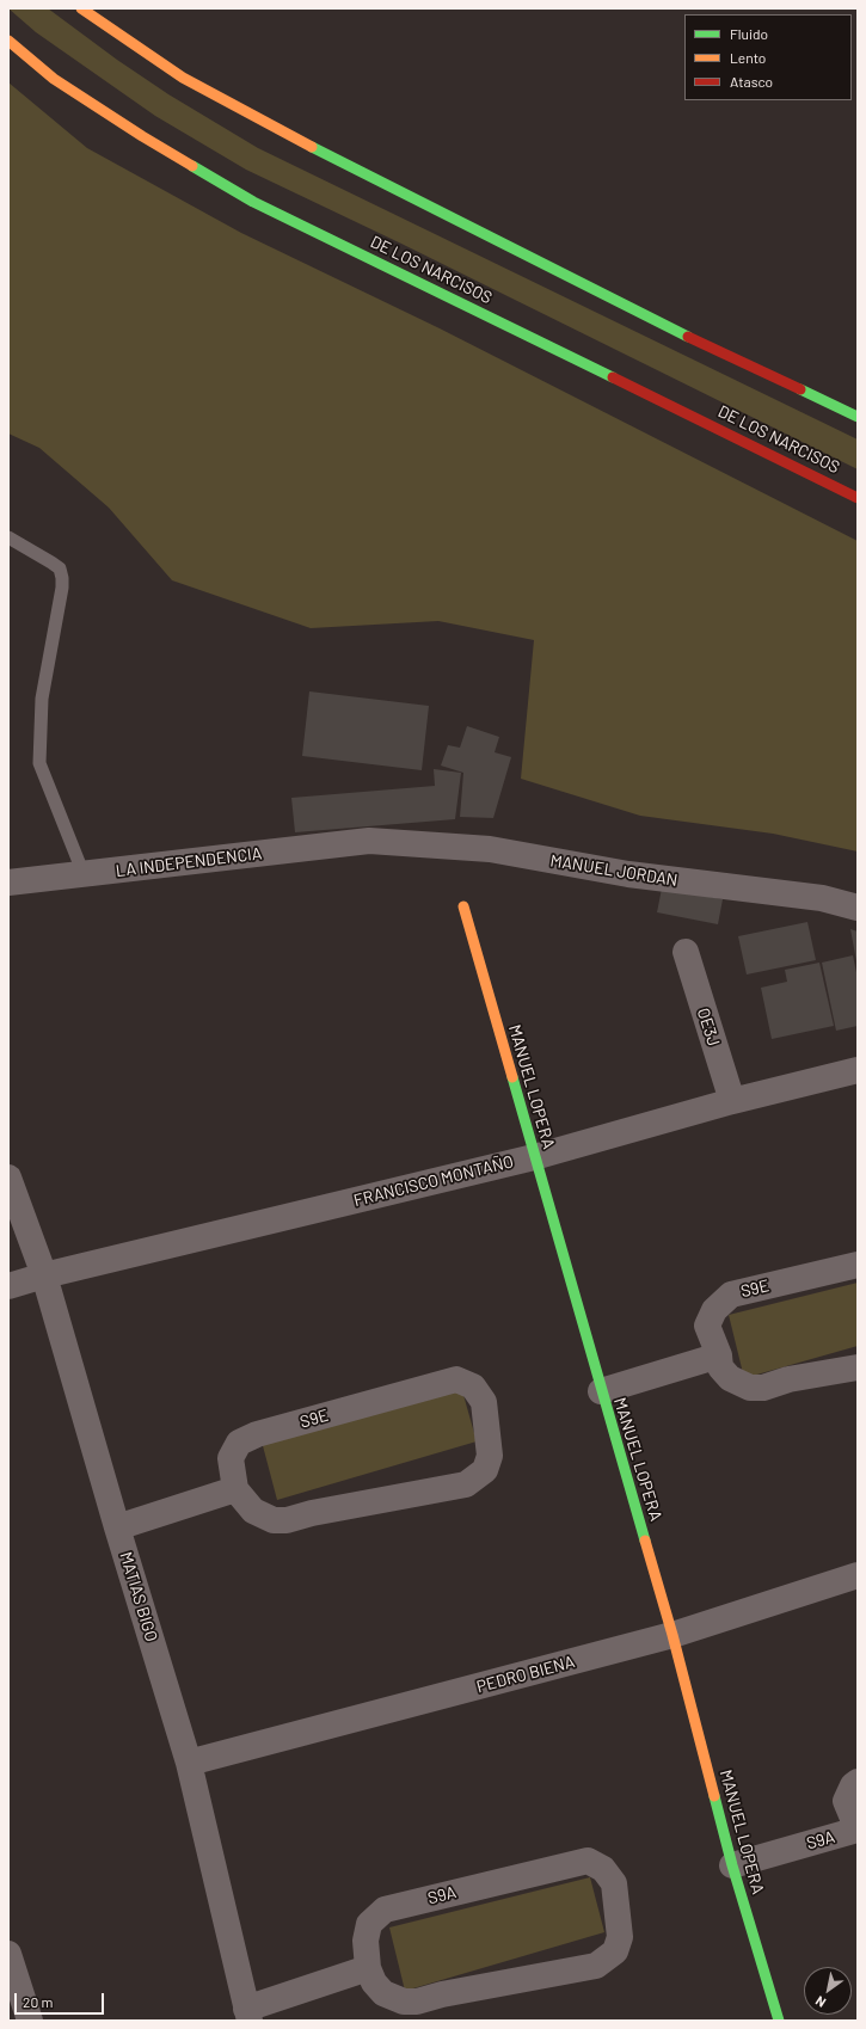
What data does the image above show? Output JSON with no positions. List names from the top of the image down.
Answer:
{
  "streets": {
    "main road": ["DE LOS NARCISOS", "MANUEL LOPERA"],
    "street": [
      "LA INDEPENDENCIA",
      "MANUEL JORDAN",
      "OE3J",
      "FRANCISCO MONTAÑO",
      "S9E",
      "MATIAS BIGO",
      "PEDRO BIENA",
      "S9A"
    ]
  },
  "crossings": [
    ["LA INDEPENDENCIA", "MANUEL JORDAN"],
    ["OE3J", "FRANCISCO MONTAÑO"],
    ["MANUEL LOPERA", "FRANCISCO MONTAÑO"],
    ["MANUEL LOPERA", "PEDRO BIENA"],
    ["MANUEL LOPERA", "S9A"],
    ["FRANCISCO MONTAÑO", "MATIAS BIGO"],
    ["MATIAS BIGO", "PEDRO BIENA"]
  ],
  "legend": ["Fluido", "Lento", "Atasco"],
  "scale_bar": "20 m",
  "north": "bottom left"
}
